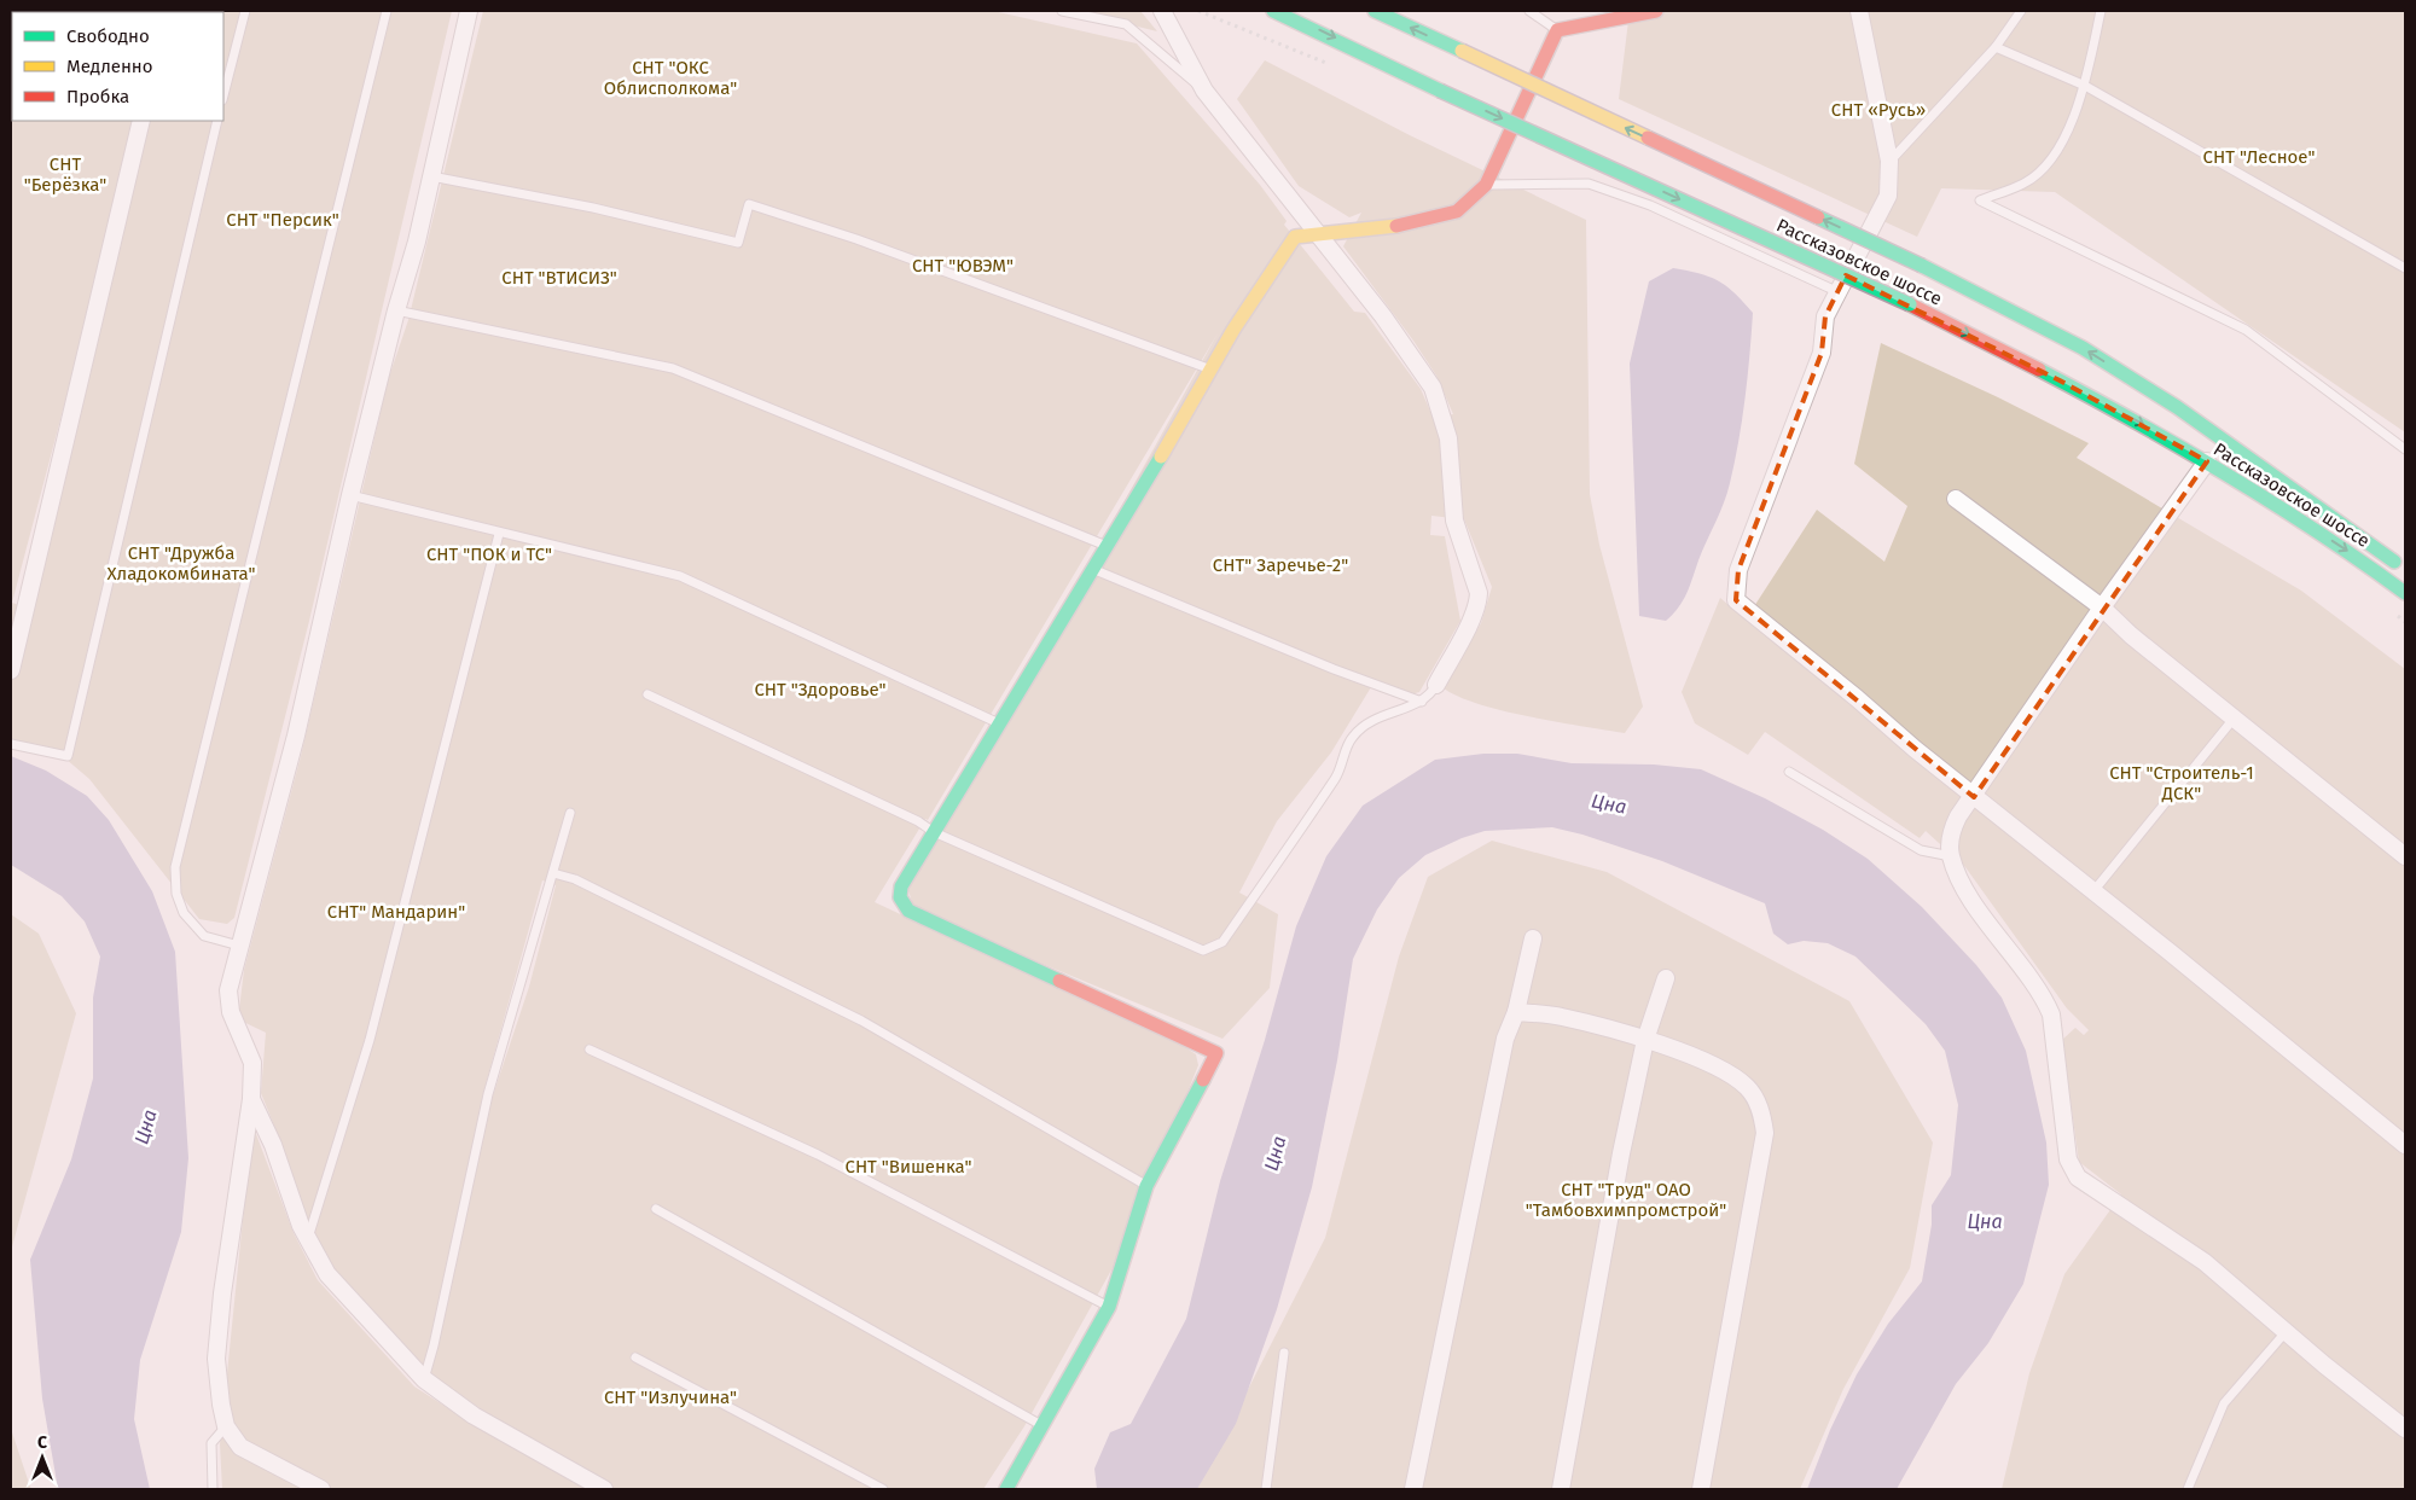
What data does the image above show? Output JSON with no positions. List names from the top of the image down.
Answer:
{
  "streets": {
    "main road": ["Рассказовское шоссе"]
  },
  "water": ["Цна"],
  "parks": [
    "СНТ \"ОКС Облисполкома\"",
    "СНТ «Русь»",
    "СНТ \"Лесное\"",
    "СНТ \"Берёзка\"",
    "СНТ \"Персик\"",
    "СНТ \"ЮВЭМ\"",
    "СНТ \"ВТИСИЗ\"",
    "СНТ \"Дружба Хладокомбината\"",
    "СНТ \"ПОК и ТС\"",
    "СНТ\" Заречье-2\"",
    "СНТ \"Здоровье\"",
    "СНТ \"Строитель-1 ДСК\"",
    "СНТ\" Мандарин\"",
    "СНТ \"Вишенка\"",
    "СНТ \"Труд\" ОАО \"Тамбовхимпромстрой\"",
    "СНТ \"Излучина\""
  ],
  "legend": ["Свободно", "Медленно", "Пробка"],
  "north": "top"
}
